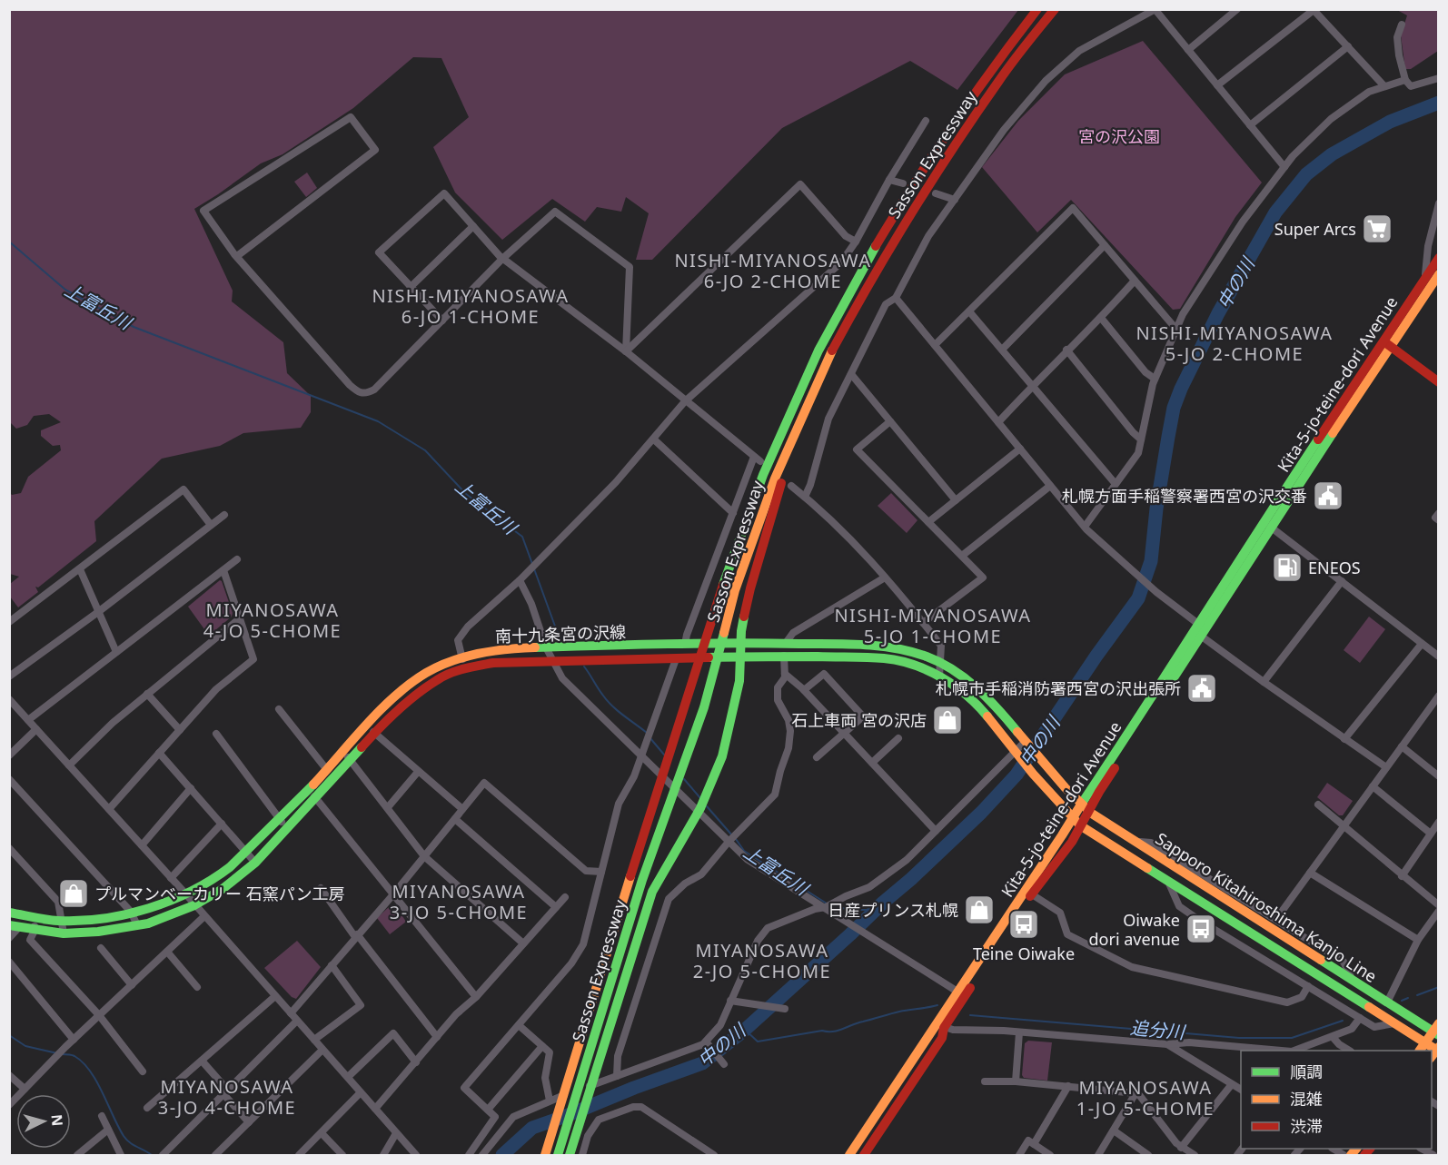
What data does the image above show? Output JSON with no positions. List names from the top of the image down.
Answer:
{
  "streets": {
    "main road": [
      "Sasson Expressway",
      "Kita-5-jo-teine-dori Avenue",
      "南十九条宮の沢線",
      "Sapporo Kitahiroshima Kanjo Line"
    ]
  },
  "crossings": [
    ["Kita-5-jo-teine-dori Avenue", "南十九条宮の沢線"],
    ["Kita-5-jo-teine-dori Avenue", "Sapporo Kitahiroshima Kanjo Line"],
    ["南十九条宮の沢線", "Sapporo Kitahiroshima Kanjo Line"]
  ],
  "districts": [
    "NISHI-MIYANOSAWA 6-JO 2-CHOME",
    "NISHI-MIYANOSAWA 6-JO 1-CHOME",
    "NISHI-MIYANOSAWA 5-JO 2-CHOME",
    "MIYANOSAWA 4-JO 5-CHOME",
    "NISHI-MIYANOSAWA 5-JO 1-CHOME",
    "MIYANOSAWA 3-JO 5-CHOME",
    "MIYANOSAWA 2-JO 5-CHOME",
    "MIYANOSAWA 3-JO 4-CHOME",
    "MIYANOSAWA 1-JO 5-CHOME"
  ],
  "water": ["中の川", "上富丘川", "追分川"],
  "parks": ["宮の沢公園"],
  "places": {
    "supermarket": ["Super Arcs"],
    "public building": ["札幌方面手稲警察署西宮の沢交番", "札幌市手稲消防署西宮の沢出張所"],
    "fuel station": ["ENEOS"],
    "shop": ["石上車両 宮の沢店", "プルマンベーカリー 石窯パン工房", "日産プリンス札幌"],
    "bus stop": ["Teine Oiwake", "Oiwake dori avenue"]
  },
  "legend": ["順調", "混雑", "渋滞"],
  "north": "right"
}
